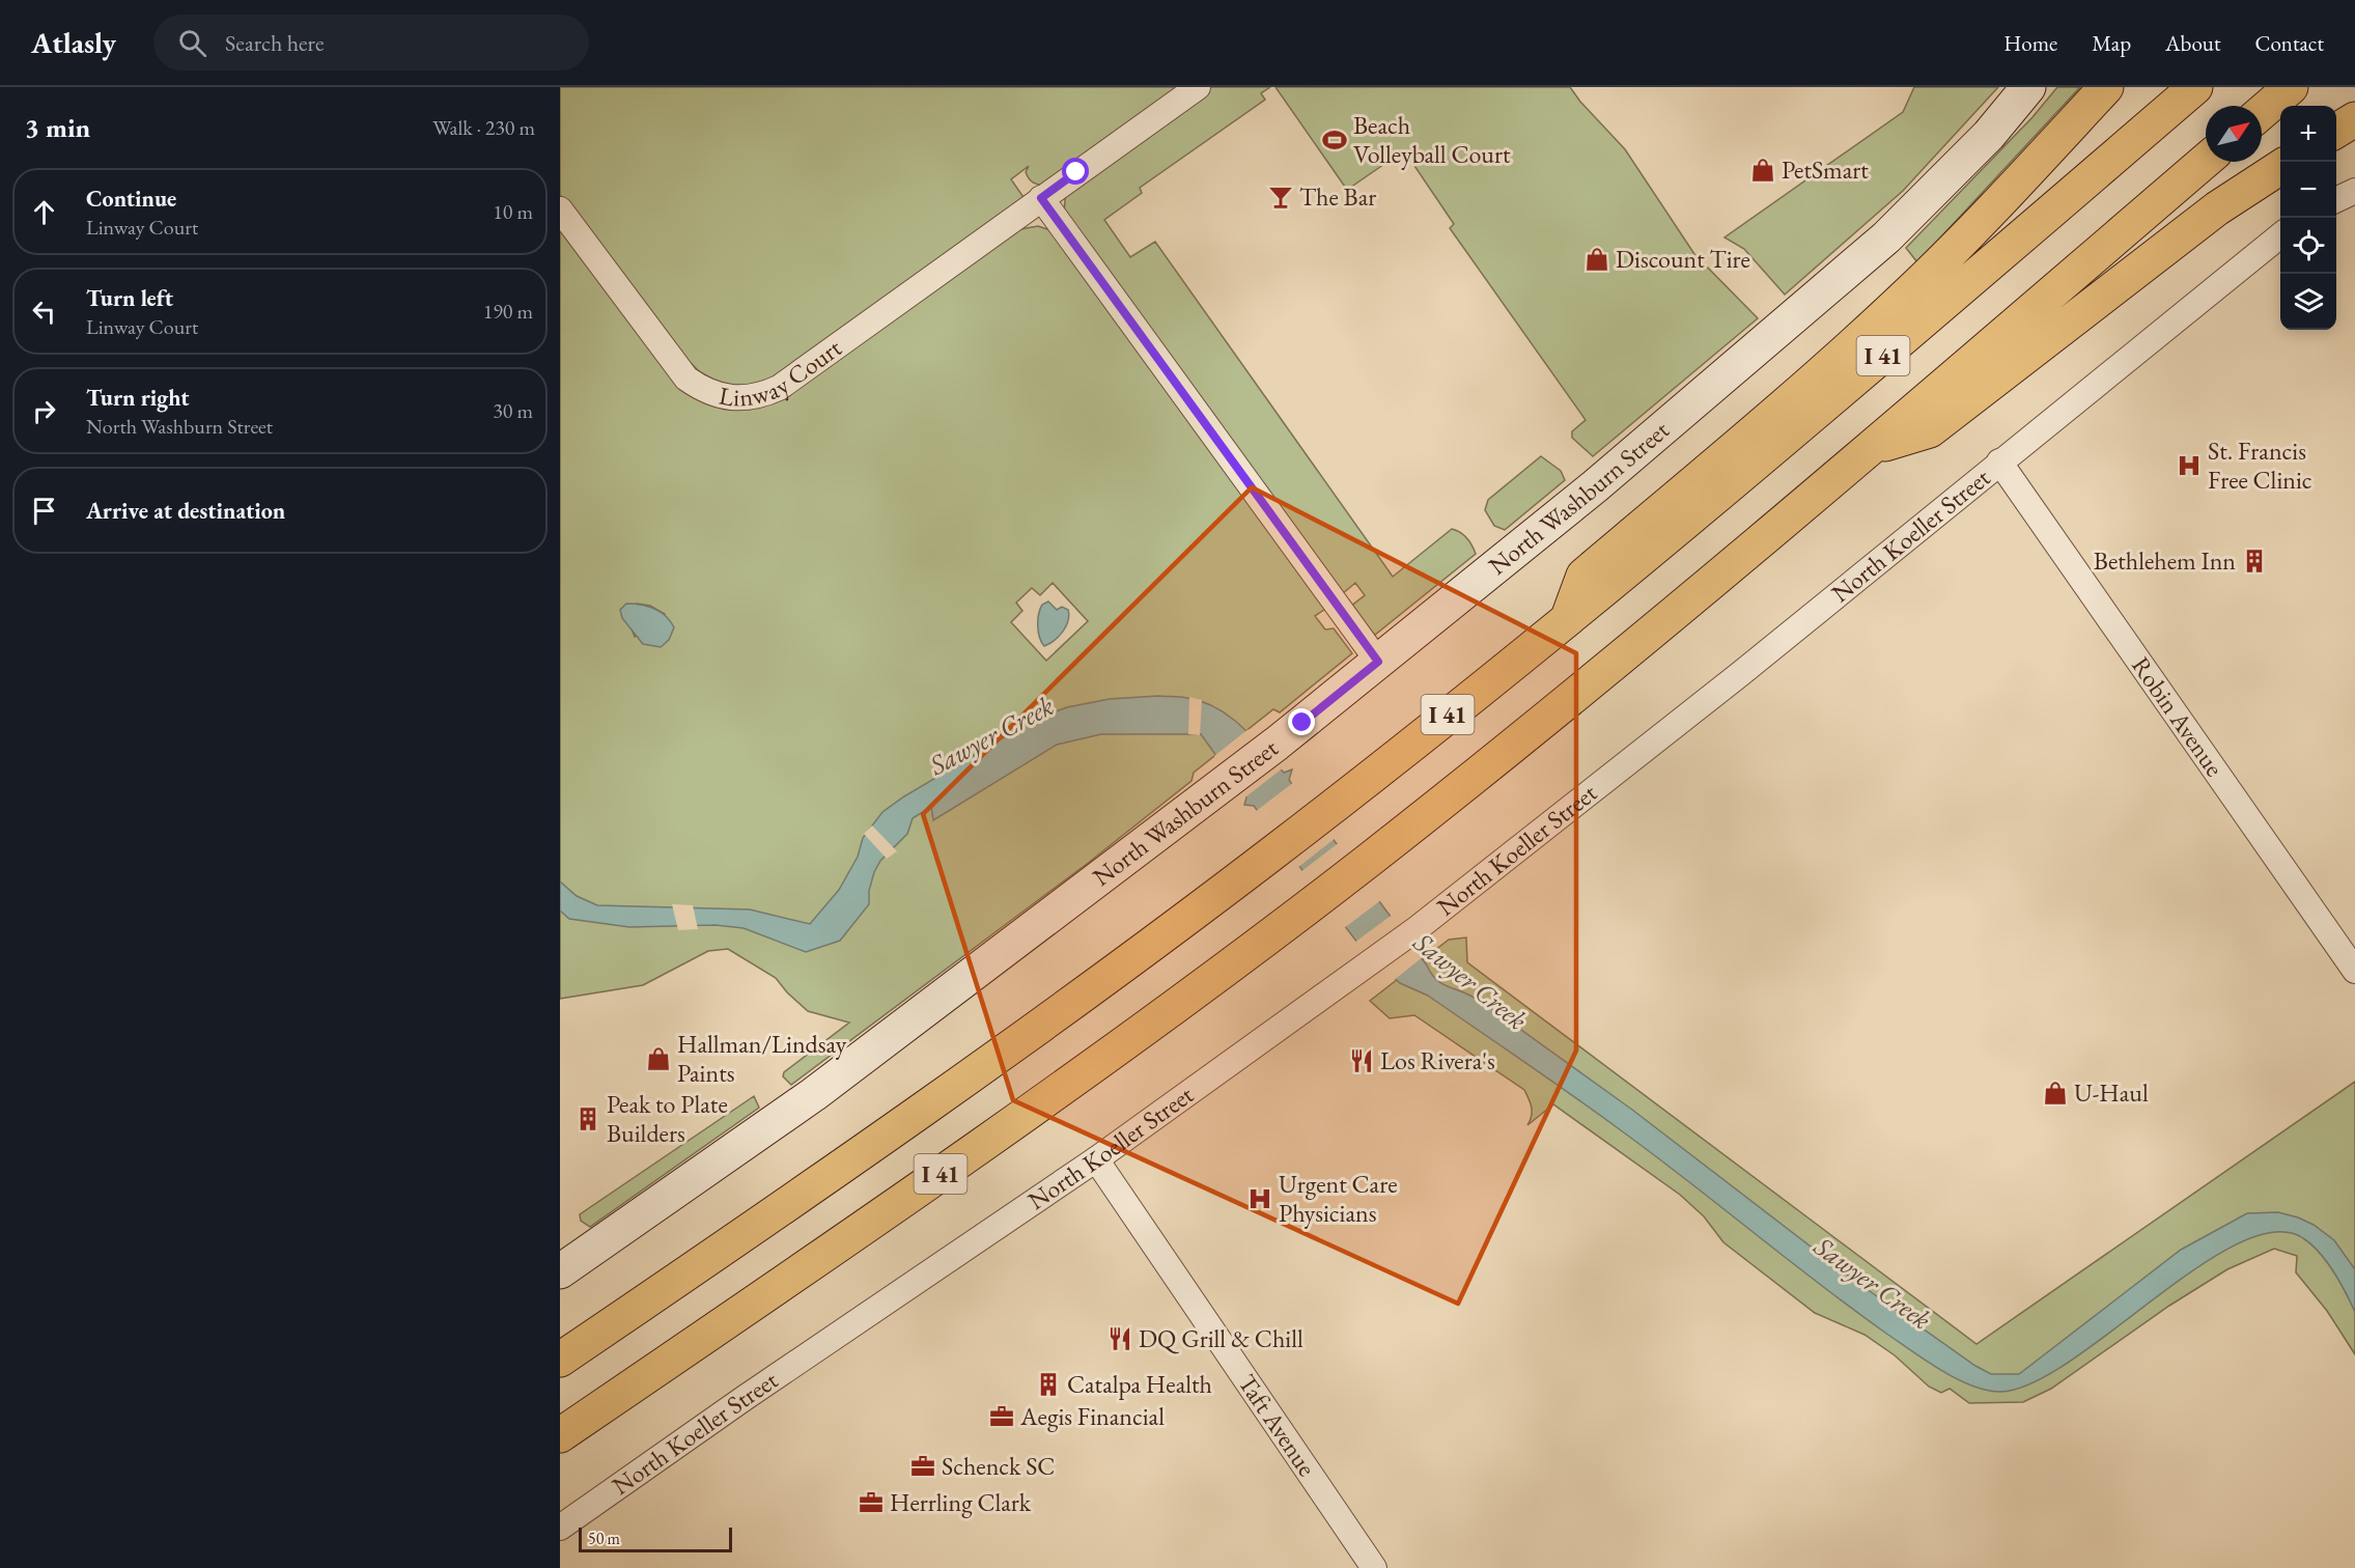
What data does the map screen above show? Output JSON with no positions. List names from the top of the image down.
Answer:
{
  "streets": {
    "highway": ["I 41"],
    "street": [
      "Linway Court",
      "North Washburn Street",
      "North Koeller Street",
      "Robin Avenue",
      "Taft Avenue"
    ]
  },
  "crossings": [
    ["North Koeller Street", "Robin Avenue"],
    ["North Koeller Street", "Taft Avenue"]
  ],
  "water": ["Sawyer Creek"],
  "places": {
    "sports": ["Beach Volleyball Court"],
    "shop": [
      "PetSmart",
      "Discount Tire",
      "Hallman/Lindsay Paints",
      "U-Haul"
    ],
    "bar": ["The Bar"],
    "hospital": ["St. Francis Free Clinic", "Urgent Care Physicians"],
    "building": ["Bethlehem Inn", "Peak to Plate Builders", "Catalpa Health"],
    "restaurant": ["Los Rivera's", "DQ Grill & Chill"],
    "office": ["Aegis Financial", "Schenck SC", "Herrling Clark"]
  },
  "scale_bar": "50 m",
  "north": "top right",
  "page": {
    "header": "Atlasly",
    "search": "Search here",
    "nav": [
      "Home",
      "Map",
      "About",
      "Contact"
    ],
    "heading": ["3 min", "Walk · 230 m"],
    "map_buttons": ["+", "−"],
    "list": [
      ["Continue", "Linway Court", "10 m"],
      ["Turn left", "Linway Court", "190 m"],
      ["Turn right", "North Washburn Street", "30 m"],
      "Arrive at destination"
    ],
    "scale": "50 m"
  }
}
